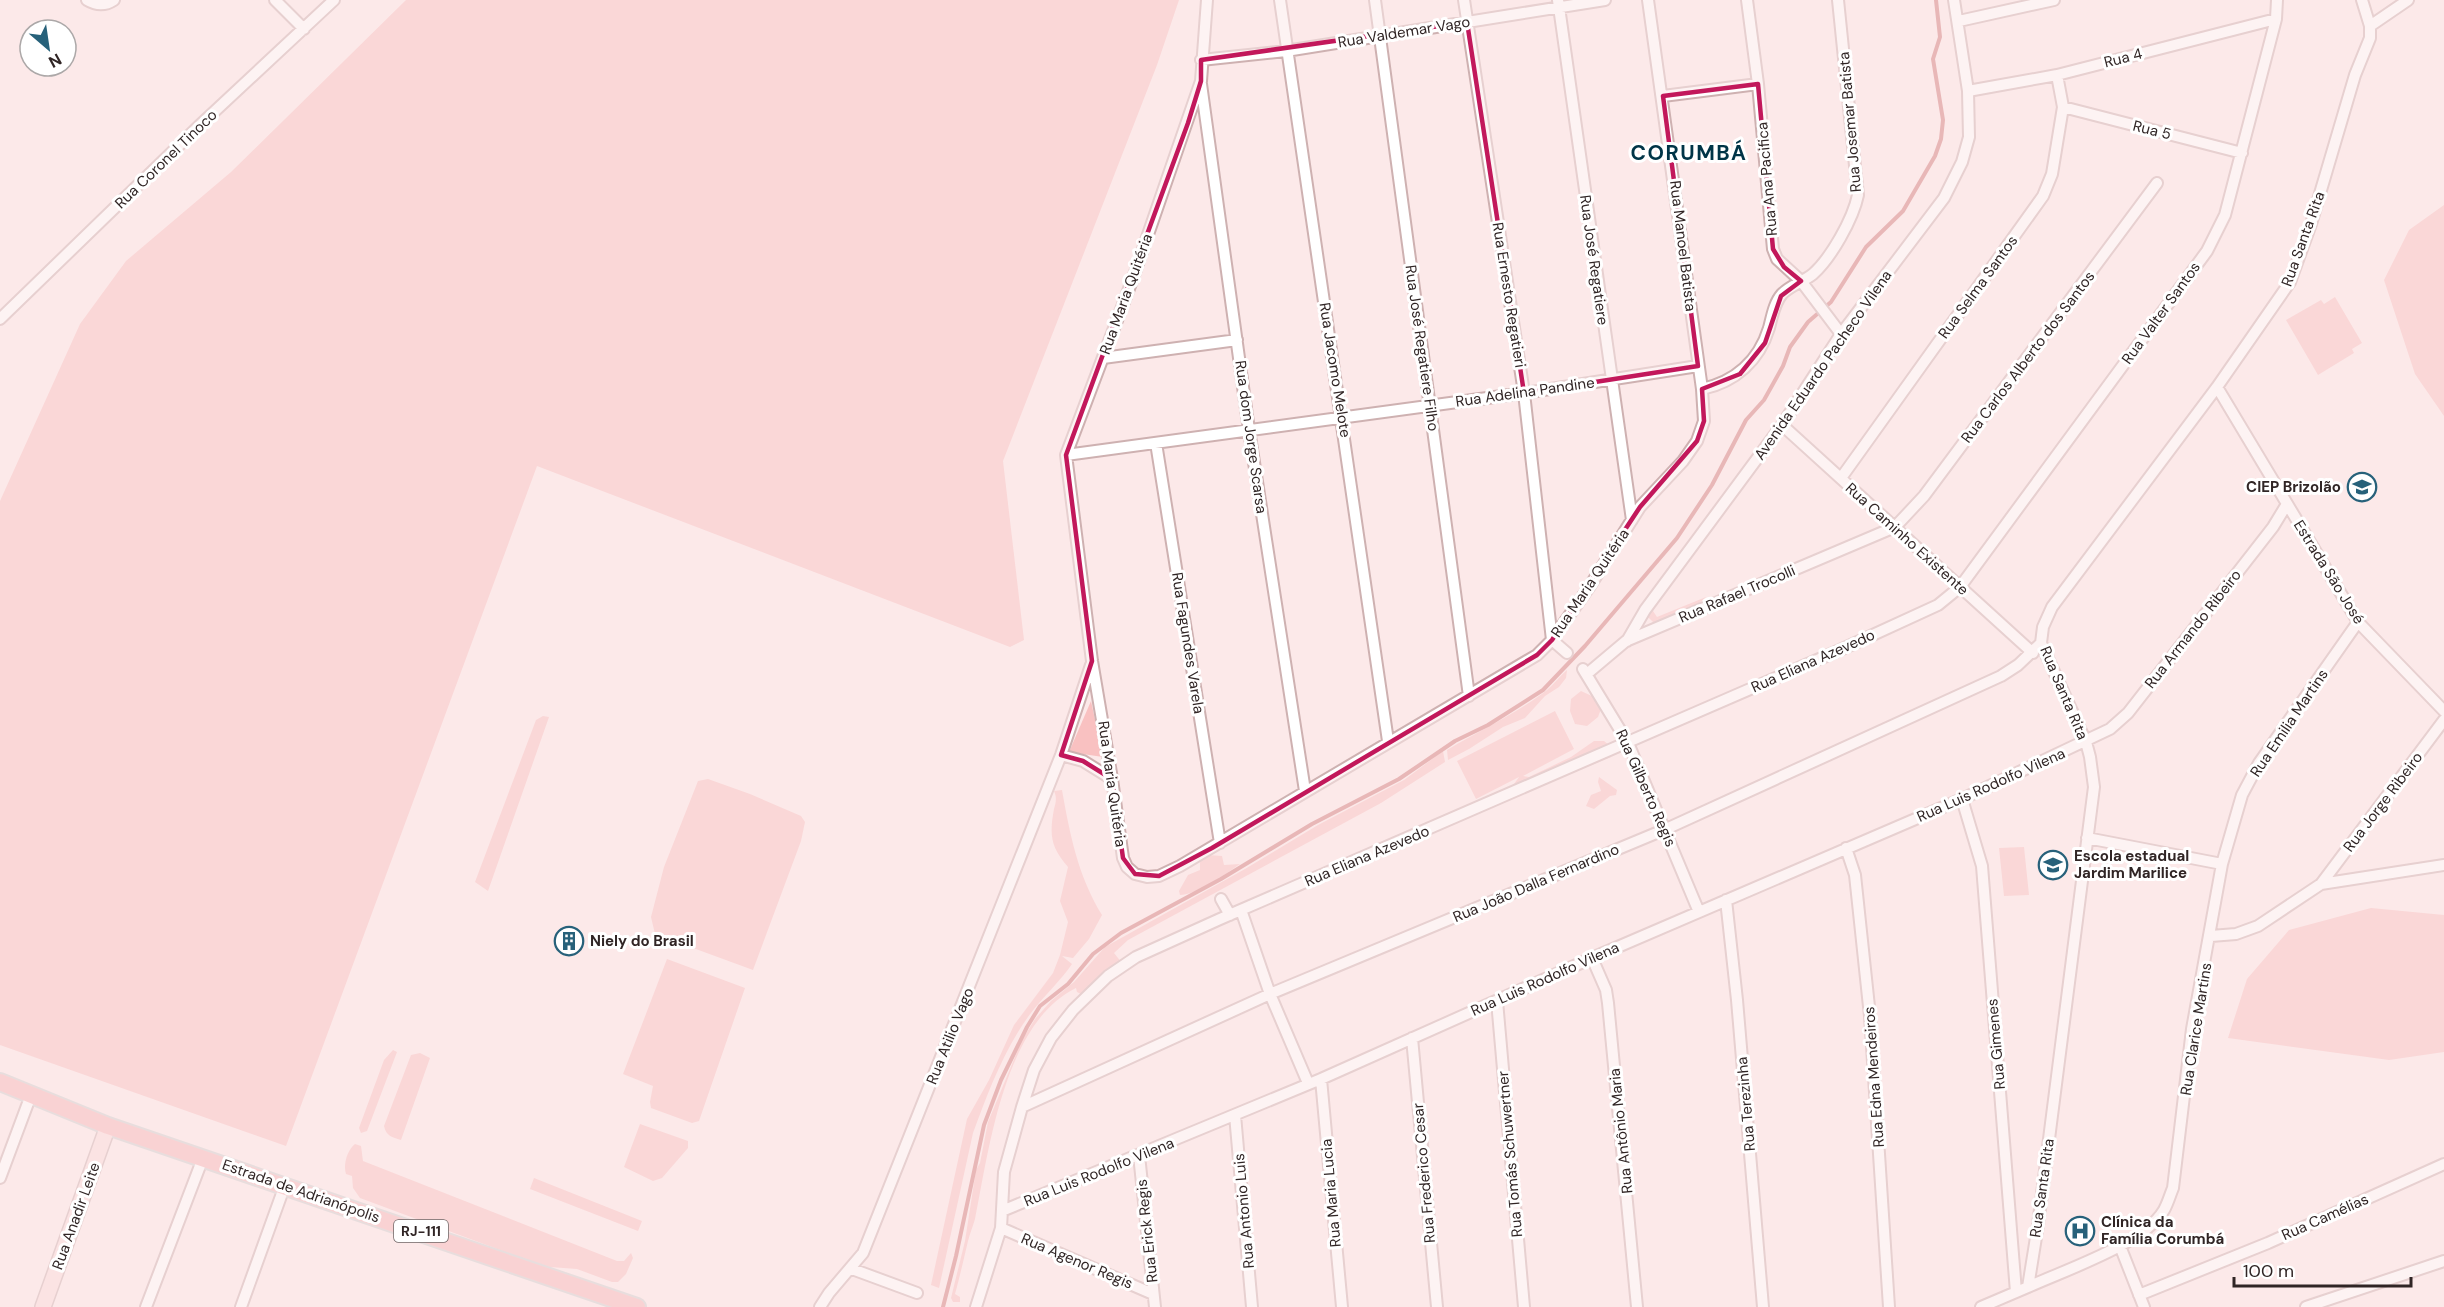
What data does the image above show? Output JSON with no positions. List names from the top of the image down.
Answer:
{
  "streets": {
    "main road": ["Estrada de Adrianópolis", "Rua Anadir Leite", "RJ-111"],
    "street": [
      "Rua Valdemar Vago",
      "Rua 4",
      "Rua Josemar Batista",
      "Rua 5",
      "Rua Coronel Tinoco",
      "Rua Ana Pacifica",
      "Rua Santa Rita",
      "Rua Manoel Batista",
      "Rua José Regatiere",
      "Rua Selma Santos",
      "Rua Maria Quitéria",
      "Rua Ernesto Regatieri",
      "Rua Valter Santos",
      "Rua José Regatiere Filho",
      "Rua Carlos Alberto dos Santos",
      "Avenida Eduardo Pacheco Vilena",
      "Rua Jacomo Melote",
      "Rua Adelina Pandine",
      "Rua dom Jorge Scarsa",
      "Rua Caminho Existente",
      "Estrada São José",
      "Rua Rafael Trocolli",
      "Rua Armando Ribeiro",
      "Rua Fagundes Varela",
      "Rua Eliana Azevedo",
      "Rua Emilia Martins",
      "Rua Luis Rodolfo Vilena",
      "Rua Gilberto Regis",
      "Rua Jorge Ribeiro",
      "Rua João Dalla Fernardino",
      "Rua Clarice Martins",
      "Rua Atilio Vago",
      "Rua Gimenes",
      "Rua Edna Mendeiros",
      "Rua Terezinha",
      "Rua Antônio Maria",
      "Rua Tomás Schuwertner",
      "Rua Frederico Cesar",
      "Rua Maria Lucia",
      "Rua Antonio Luis",
      "Rua Camélias",
      "Rua Erick Regis",
      "Rua Agenor Regis"
    ]
  },
  "crossings": [
    ["Rua Valdemar Vago", "Rua José Regatiere"],
    ["Rua Valdemar Vago", "Rua Maria Quitéria"],
    ["Rua Valdemar Vago", "Rua Ernesto Regatieri"],
    ["Rua Valdemar Vago", "Rua José Regatiere Filho"],
    ["Rua Valdemar Vago", "Rua Jacomo Melote"],
    ["Rua 4", "Rua Selma Santos"],
    ["Rua 4", "Rua Valter Santos"],
    ["Rua 4", "Avenida Eduardo Pacheco Vilena"],
    ["Rua Josemar Batista", "Rua Ana Pacifica"],
    ["Rua Josemar Batista", "Rua Manoel Batista"],
    ["Rua 5", "Rua Selma Santos"],
    ["Rua 5", "Rua Valter Santos"],
    ["Rua Ana Pacifica", "Avenida Eduardo Pacheco Vilena"],
    ["Rua Santa Rita", "Estrada São José"],
    ["Rua Santa Rita", "Rua Armando Ribeiro"],
    ["Rua Santa Rita", "Rua Luis Rodolfo Vilena"],
    ["Rua Santa Rita", "Rua João Dalla Fernardino"],
    ["Rua Santa Rita", "Rua Clarice Martins"],
    ["Rua Manoel Batista", "Rua Maria Quitéria"],
    ["Rua Manoel Batista", "Rua Adelina Pandine"],
    ["Rua José Regatiere", "Rua Maria Quitéria"],
    ["Rua José Regatiere", "Rua Adelina Pandine"],
    ["Rua Selma Santos", "Rua Caminho Existente"],
    ["Rua Maria Quitéria", "Rua Ernesto Regatieri"],
    ["Rua Maria Quitéria", "Rua José Regatiere Filho"],
    ["Rua Maria Quitéria", "Rua Jacomo Melote"],
    ["Rua Maria Quitéria", "Rua Adelina Pandine"],
    ["Rua Maria Quitéria", "Rua dom Jorge Scarsa"],
    ["Rua Maria Quitéria", "Rua Fagundes Varela"],
    ["Rua Maria Quitéria", "Rua Atilio Vago"],
    ["Rua Ernesto Regatieri", "Rua Adelina Pandine"],
    ["Rua Valter Santos", "Rua Caminho Existente"],
    ["Rua Valter Santos", "Rua Eliana Azevedo"],
    ["Rua José Regatiere Filho", "Rua Adelina Pandine"],
    ["Rua Carlos Alberto dos Santos", "Rua Caminho Existente"],
    ["Rua Carlos Alberto dos Santos", "Rua Rafael Trocolli"],
    ["Avenida Eduardo Pacheco Vilena", "Rua Caminho Existente"],
    ["Avenida Eduardo Pacheco Vilena", "Rua Rafael Trocolli"],
    ["Rua Jacomo Melote", "Rua Adelina Pandine"],
    ["Rua Adelina Pandine", "Rua dom Jorge Scarsa"],
    ["Rua Adelina Pandine", "Rua Fagundes Varela"],
    ["Rua Caminho Existente", "Rua Rafael Trocolli"],
    ["Rua Caminho Existente", "Rua Eliana Azevedo"],
    ["Rua Caminho Existente", "Rua João Dalla Fernardino"],
    ["Estrada São José", "Rua Armando Ribeiro"],
    ["Estrada São José", "Rua Emilia Martins"],
    ["Rua Rafael Trocolli", "Rua Gilberto Regis"],
    ["Rua Armando Ribeiro", "Rua Luis Rodolfo Vilena"],
    ["Rua Eliana Azevedo", "Rua Luis Rodolfo Vilena"],
    ["Rua Eliana Azevedo", "Rua Gilberto Regis"],
    ["Rua Eliana Azevedo", "Rua João Dalla Fernardino"],
    ["Rua Eliana Azevedo", "Rua Agenor Regis"],
    ["Rua Emilia Martins", "Rua Clarice Martins"],
    ["Rua Luis Rodolfo Vilena", "Rua Gilberto Regis"],
    ["Rua Luis Rodolfo Vilena", "Rua Gimenes"],
    ["Rua Luis Rodolfo Vilena", "Rua Edna Mendeiros"],
    ["Rua Luis Rodolfo Vilena", "Rua Terezinha"],
    ["Rua Luis Rodolfo Vilena", "Rua Antônio Maria"],
    ["Rua Luis Rodolfo Vilena", "Rua Tomás Schuwertner"],
    ["Rua Luis Rodolfo Vilena", "Rua Frederico Cesar"],
    ["Rua Luis Rodolfo Vilena", "Rua Maria Lucia"],
    ["Rua Luis Rodolfo Vilena", "Rua Antonio Luis"],
    ["Rua Luis Rodolfo Vilena", "Rua Erick Regis"],
    ["Rua Gilberto Regis", "Rua João Dalla Fernardino"],
    ["Estrada de Adrianópolis", "Rua Anadir Leite"],
    ["Rua Erick Regis", "Rua Agenor Regis"]
  ],
  "districts": ["CORUMBÁ"],
  "places": {
    "school or university": ["CIEP Brizolão", "Escola estadual Jardim Marilice"],
    "building": ["Niely do Brasil"],
    "hospital": ["Clínica da Família Corumbá"]
  },
  "scale_bar": "100 m",
  "north": "bottom right"
}
